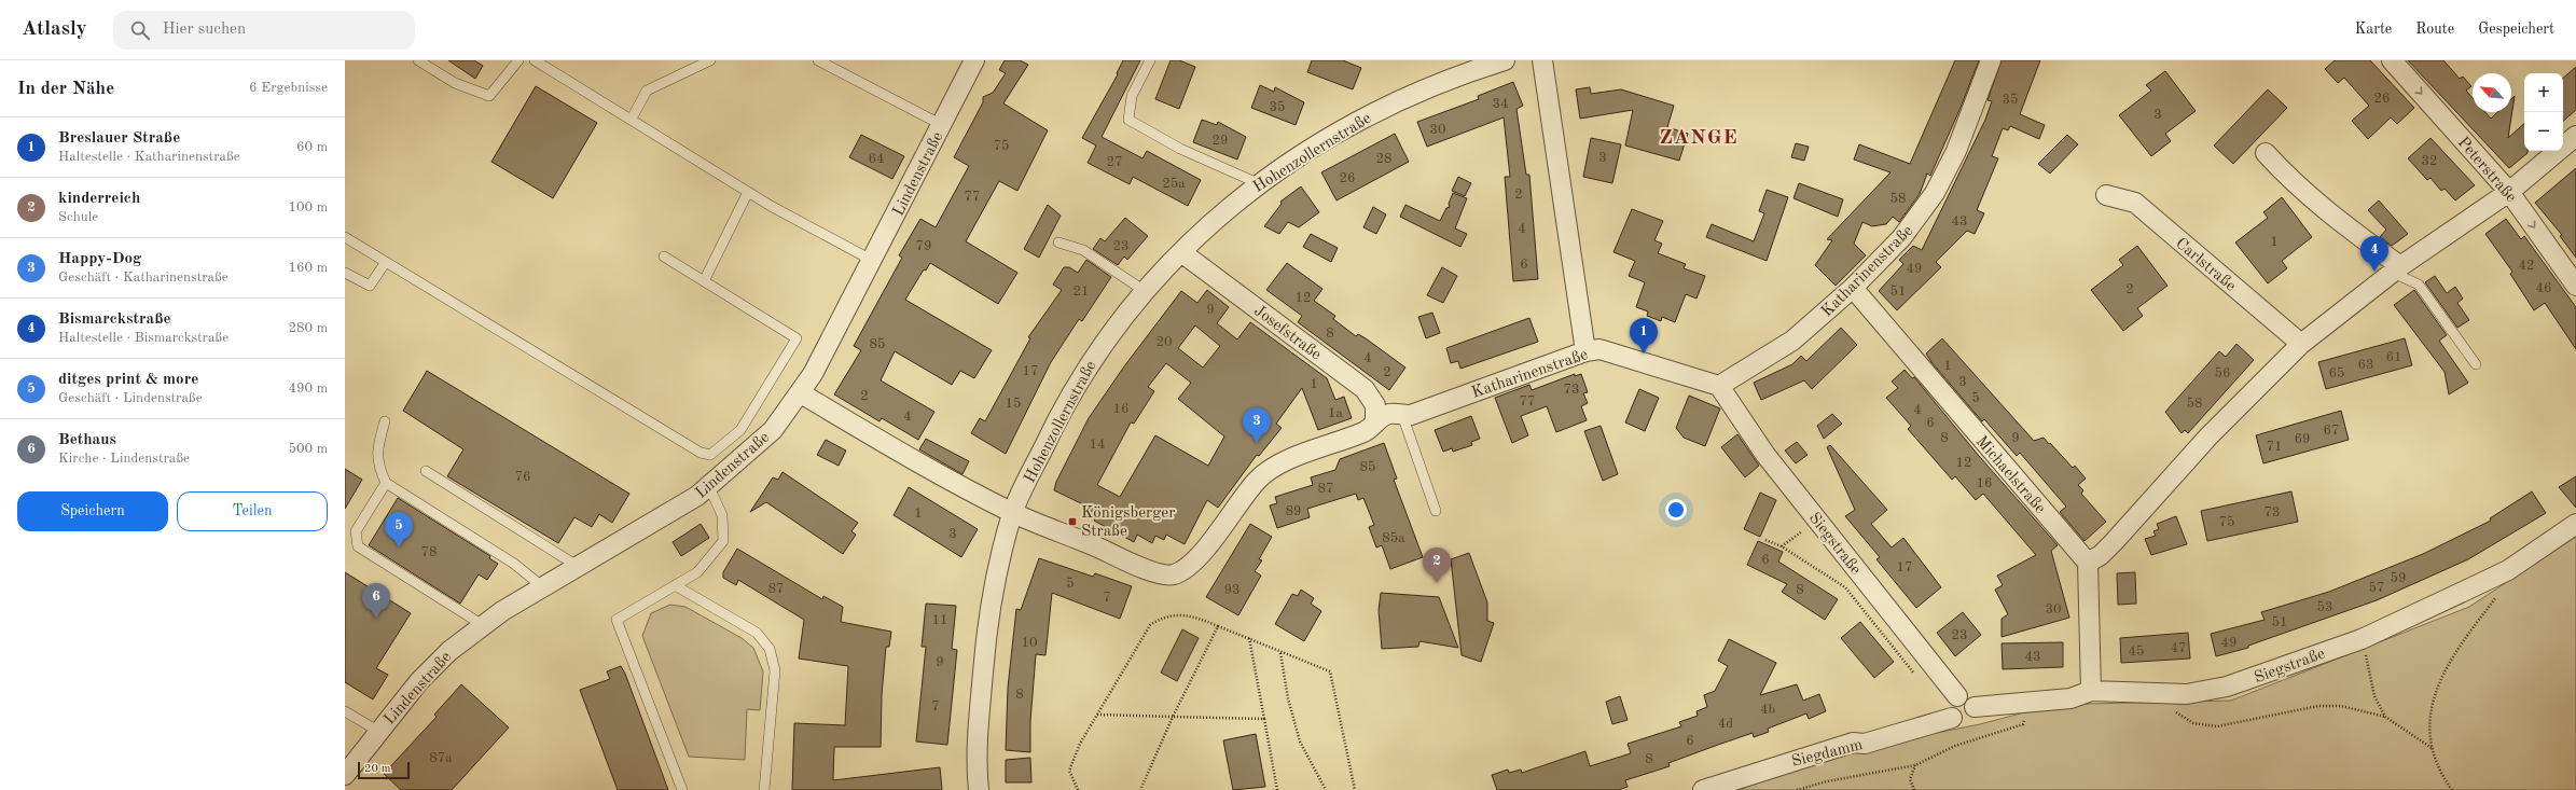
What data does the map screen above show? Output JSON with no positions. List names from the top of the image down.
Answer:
{
  "streets": {
    "street": [
      "Hohenzollernstraße",
      "Peterstraße",
      "Lindenstraße",
      "Carlstraße",
      "Katharinenstraße",
      "Josefstraße",
      "Michaelstraße",
      "Siegstraße",
      "Siegdamm"
    ]
  },
  "crossings": [
    ["Hohenzollernstraße", "Katharinenstraße"],
    ["Hohenzollernstraße", "Josefstraße"],
    ["Katharinenstraße", "Josefstraße"],
    ["Katharinenstraße", "Michaelstraße"],
    ["Katharinenstraße", "Siegstraße"],
    ["Siegstraße", "Siegdamm"]
  ],
  "districts": ["ZANGE"],
  "places": {
    "transit": ["Königsberger Straße"]
  },
  "house_numbers": [
    "26",
    "35",
    "34",
    "35",
    "3",
    "30",
    "29",
    "75",
    "3",
    "64",
    "28",
    "32",
    "27",
    "26",
    "25a",
    "2",
    "77",
    "58",
    "43",
    "4",
    "1",
    "79",
    "23",
    "6",
    "42",
    "49",
    "46",
    "2",
    "21",
    "51",
    "12",
    "9",
    "8",
    "20",
    "85",
    "61",
    "4",
    "63",
    "1",
    "17",
    "2",
    "56",
    "65",
    "3",
    "1",
    "73",
    "2",
    "5",
    "77",
    "15",
    "58",
    "16",
    "4",
    "1a",
    "4",
    "6",
    "67",
    "8",
    "9",
    "69",
    "14",
    "71",
    "12",
    "85",
    "76",
    "16",
    "87",
    "89",
    "73",
    "1",
    "75",
    "3",
    "85a",
    "78",
    "6",
    "17",
    "59",
    "5",
    "57",
    "87",
    "93",
    "8",
    "7",
    "53",
    "30",
    "11",
    "51",
    "23",
    "10",
    "49",
    "47",
    "45",
    "43",
    "9",
    "8",
    "7",
    "4b",
    "4d",
    "6",
    "87a",
    "8"
  ],
  "scale_bar": "20 m",
  "north": "top left",
  "page": {
    "header": "Atlasly",
    "search": "Hier suchen",
    "nav": ["Karte", "Route", "Gespeichert"],
    "heading": ["In der Nähe", "6 Ergebnisse"],
    "map_buttons": ["+", "−"],
    "list": [
      {
        "mark": "1",
        "name": "Breslauer Straße",
        "note": "Haltestelle · Katharinenstraße",
        "value": "60 m"
      },
      {
        "mark": "2",
        "name": "kinderreich",
        "note": "Schule",
        "value": "100 m"
      },
      {
        "mark": "3",
        "name": "Happy-Dog",
        "note": "Geschäft · Katharinenstraße",
        "value": "160 m"
      },
      {
        "mark": "4",
        "name": "Bismarckstraße",
        "note": "Haltestelle · Bismarckstraße",
        "value": "280 m"
      },
      {
        "mark": "5",
        "name": "ditges print & more",
        "note": "Geschäft · Lindenstraße",
        "value": "490 m"
      },
      {
        "mark": "6",
        "name": "Bethaus",
        "note": "Kirche · Lindenstraße",
        "value": "500 m"
      }
    ],
    "pins": [
      "4",
      "1",
      "3",
      "5",
      "2",
      "6"
    ],
    "buttons": ["Speichern", "Teilen"],
    "scale": "20 m"
  }
}
